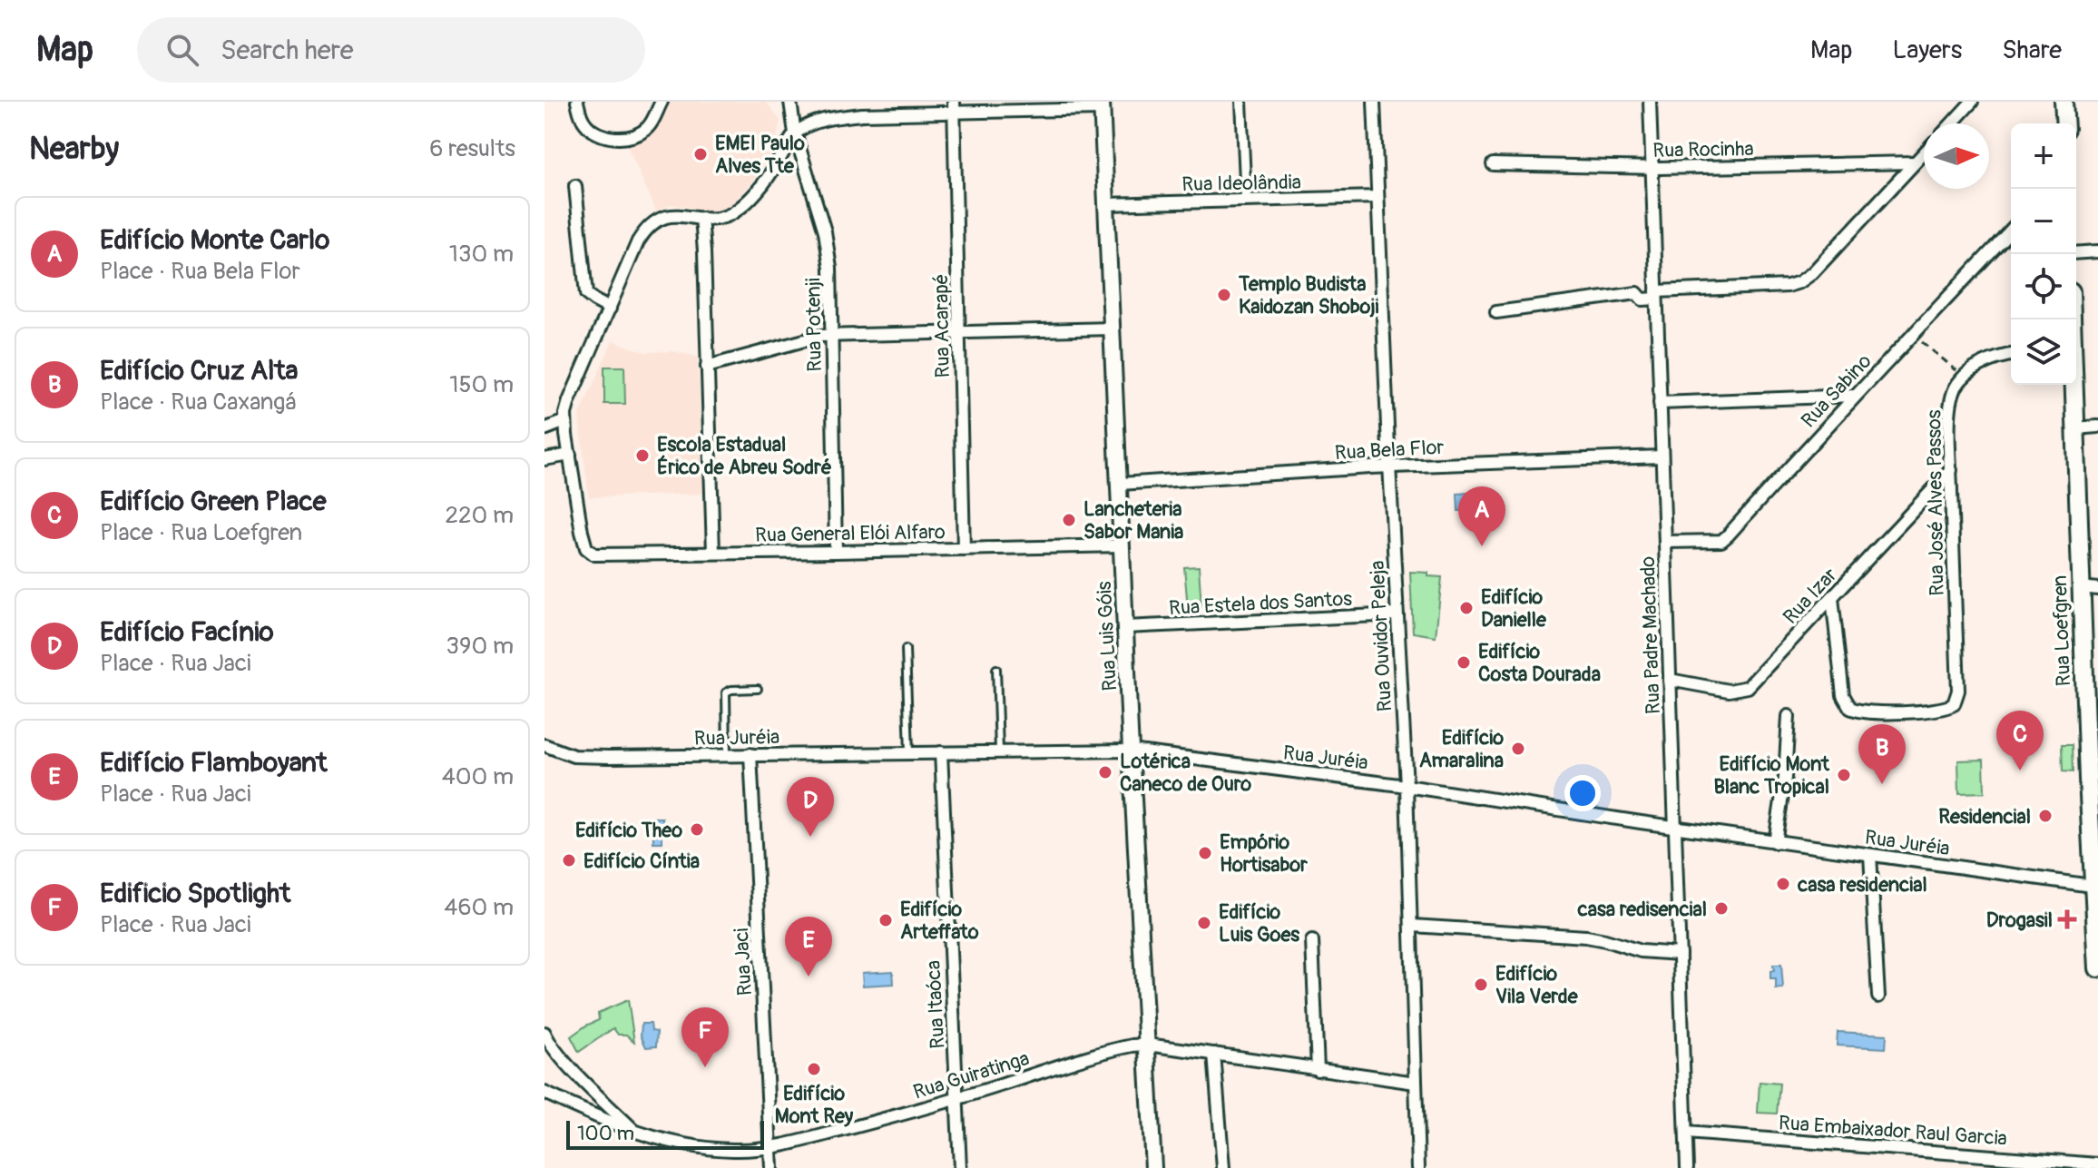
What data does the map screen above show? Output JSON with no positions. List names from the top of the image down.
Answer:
{
  "streets": {
    "main road": ["Rua Loefgren"],
    "street": [
      "Rua Rocinha",
      "Rua Ideolândia",
      "Rua Potenji",
      "Rua Acarapé",
      "Rua Sabino",
      "Rua Bela Flor",
      "Rua José Alves Passos",
      "Rua General Elói Alfaro",
      "Rua Izar",
      "Rua Estela dos Santos",
      "Rua Padre Machado",
      "Rua Luis Góis",
      "Rua Ouvidor Peleja",
      "Rua Juréia",
      "Rua Jaci",
      "Rua Itaóca",
      "Rua Guiratinga",
      "Rua Embaixador Raul Garcia"
    ]
  },
  "crossings": [
    ["Rua Rocinha", "Rua Padre Machado"],
    ["Rua Ideolândia", "Rua Luis Góis"],
    ["Rua Ideolândia", "Rua Ouvidor Peleja"],
    ["Rua Potenji", "Rua General Elói Alfaro"],
    ["Rua Acarapé", "Rua General Elói Alfaro"],
    ["Rua Sabino", "Rua Padre Machado"],
    ["Rua Bela Flor", "Rua Padre Machado"],
    ["Rua Bela Flor", "Rua Luis Góis"],
    ["Rua Bela Flor", "Rua Ouvidor Peleja"],
    ["Rua José Alves Passos", "Rua Izar"],
    ["Rua General Elói Alfaro", "Rua Luis Góis"],
    ["Rua Izar", "Rua Padre Machado"],
    ["Rua Estela dos Santos", "Rua Luis Góis"],
    ["Rua Estela dos Santos", "Rua Ouvidor Peleja"],
    ["Rua Loefgren", "Rua Juréia"],
    ["Rua Padre Machado", "Rua Juréia"],
    ["Rua Padre Machado", "Rua Embaixador Raul Garcia"],
    ["Rua Luis Góis", "Rua Juréia"],
    ["Rua Luis Góis", "Rua Guiratinga"],
    ["Rua Ouvidor Peleja", "Rua Juréia"],
    ["Rua Ouvidor Peleja", "Rua Guiratinga"],
    ["Rua Juréia", "Rua Jaci"],
    ["Rua Juréia", "Rua Itaóca"],
    ["Rua Jaci", "Rua Guiratinga"],
    ["Rua Itaóca", "Rua Guiratinga"]
  ],
  "places": {
    "other": [
      "EMEI Paulo Alves Tte",
      "Templo Budista Kaidozan Shoboji",
      "Escola Estadual Érico de Abreu Sodré",
      "Lancheteria Sabor Mania",
      "Edifício Danielle",
      "Edifício Costa Dourada",
      "Edifício Amaralina",
      "Lotérica Caneco de Ouro",
      "Edifício Mont Blanc Tropical",
      "Residencial",
      "Edifício Theo",
      "Empório Hortisabor",
      "Edifício Cíntia",
      "casa residencial",
      "casa redisencial",
      "Edifício Arteffato",
      "Edifício Luis Goes",
      "Edifício Vila Verde",
      "Edifício Mont Rey"
    ],
    "health": ["Drogasil"]
  },
  "scale_bar": "100 m",
  "north": "right",
  "page": {
    "header": "Map",
    "search": "Search here",
    "nav": ["Map", "Layers", "Share"],
    "heading": ["Nearby", "6 results"],
    "map_buttons": ["+", "−"],
    "list": [
      {
        "mark": "A",
        "name": "Edifício Monte Carlo",
        "note": "Place · Rua Bela Flor",
        "value": "130 m"
      },
      {
        "mark": "B",
        "name": "Edifício Cruz Alta",
        "note": "Place · Rua Caxangá",
        "value": "150 m"
      },
      {
        "mark": "C",
        "name": "Edifício Green Place",
        "note": "Place · Rua Loefgren",
        "value": "220 m"
      },
      {
        "mark": "D",
        "name": "Edifício Facínio",
        "note": "Place · Rua Jaci",
        "value": "390 m"
      },
      {
        "mark": "E",
        "name": "Edifício Flamboyant",
        "note": "Place · Rua Jaci",
        "value": "400 m"
      },
      {
        "mark": "F",
        "name": "Edificio Spotlight",
        "note": "Place · Rua Jaci",
        "value": "460 m"
      }
    ],
    "pins": [
      "A",
      "C",
      "B",
      "D",
      "E",
      "F"
    ],
    "scale": "100 m"
  }
}
